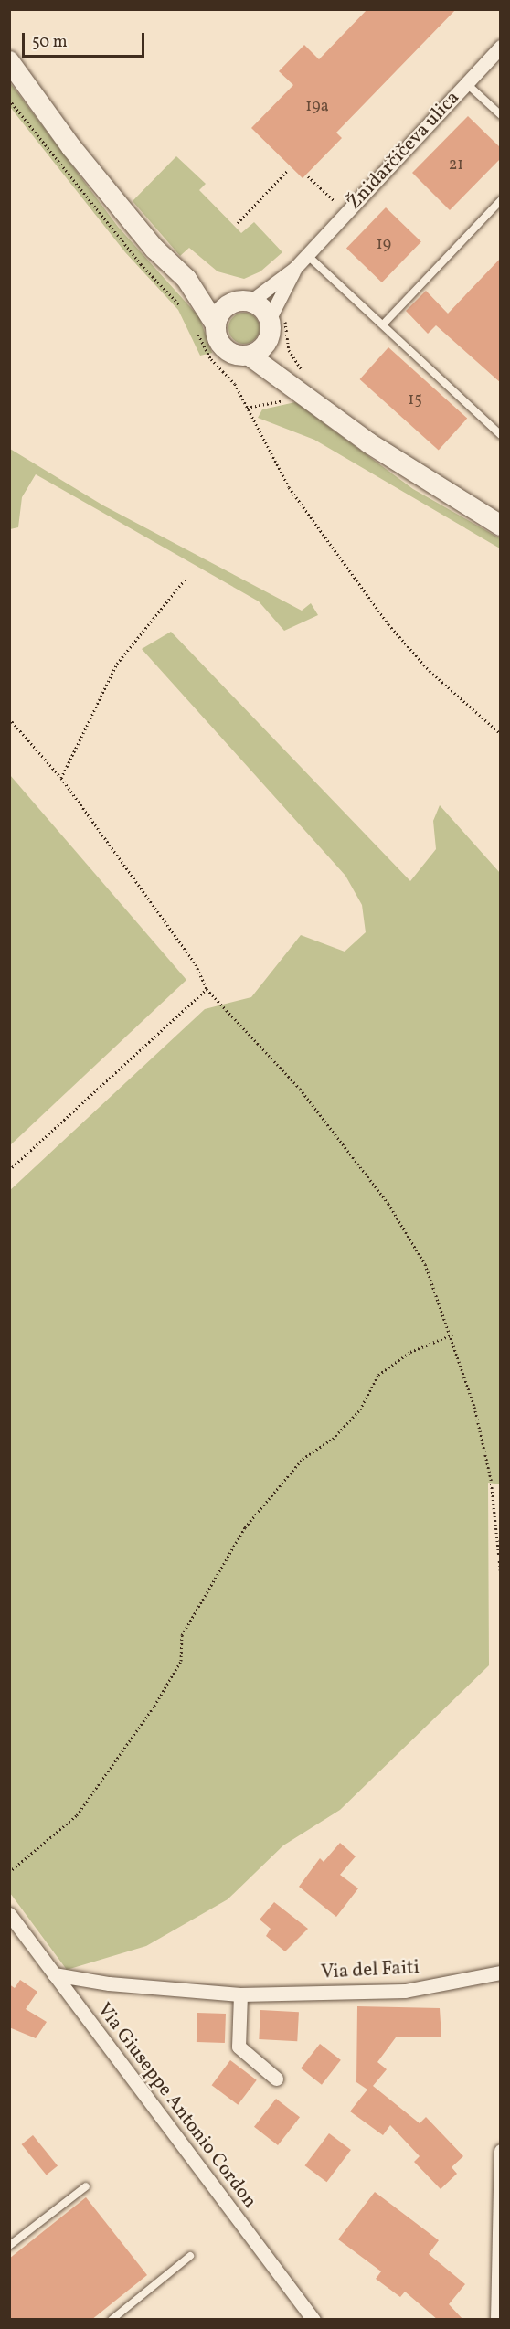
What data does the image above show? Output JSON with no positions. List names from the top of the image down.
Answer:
{
  "streets": {
    "street": ["Žnidarčičeva ulica", "Via del Faiti", "Via Giuseppe Antonio Cordon"]
  },
  "crossings": [
    ["Via del Faiti", "Via Giuseppe Antonio Cordon"]
  ],
  "house_numbers": [
    "19a",
    "21",
    "19",
    "15"
  ],
  "scale_bar": "50 m"
}
